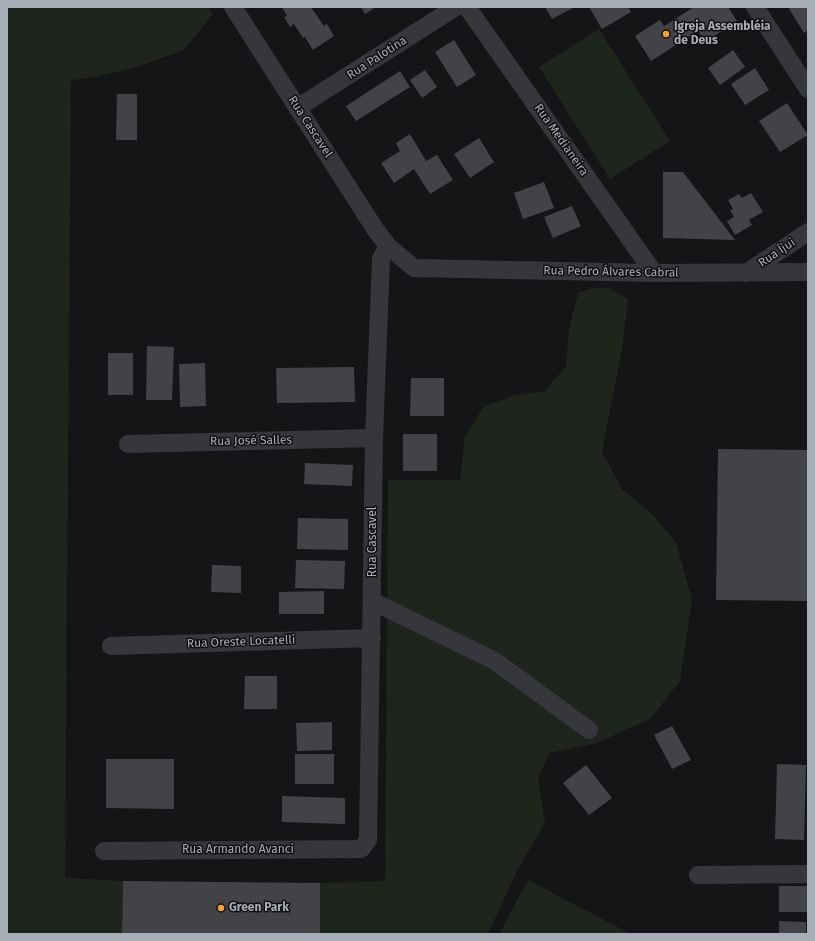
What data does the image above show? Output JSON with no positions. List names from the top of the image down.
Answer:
{
  "streets": {
    "street": [
      "Rua Palotina",
      "Rua Cascavel",
      "Rua Medianeira",
      "Rua Íjui",
      "Rua Pedro Álvares Cabral",
      "Rua José Salles",
      "Rua Oreste Locatelli",
      "Rua Armando Avanci"
    ]
  },
  "crossings": [
    ["Rua Palotina", "Rua Cascavel"],
    ["Rua Cascavel", "Rua Pedro Álvares Cabral"],
    ["Rua Cascavel", "Rua José Salles"],
    ["Rua Cascavel", "Rua Oreste Locatelli"],
    ["Rua Cascavel", "Rua Armando Avanci"],
    ["Rua Medianeira", "Rua Pedro Álvares Cabral"],
    ["Rua Íjui", "Rua Pedro Álvares Cabral"]
  ],
  "places": ["Igreja Assembléia de Deus", "Green Park"]
}
